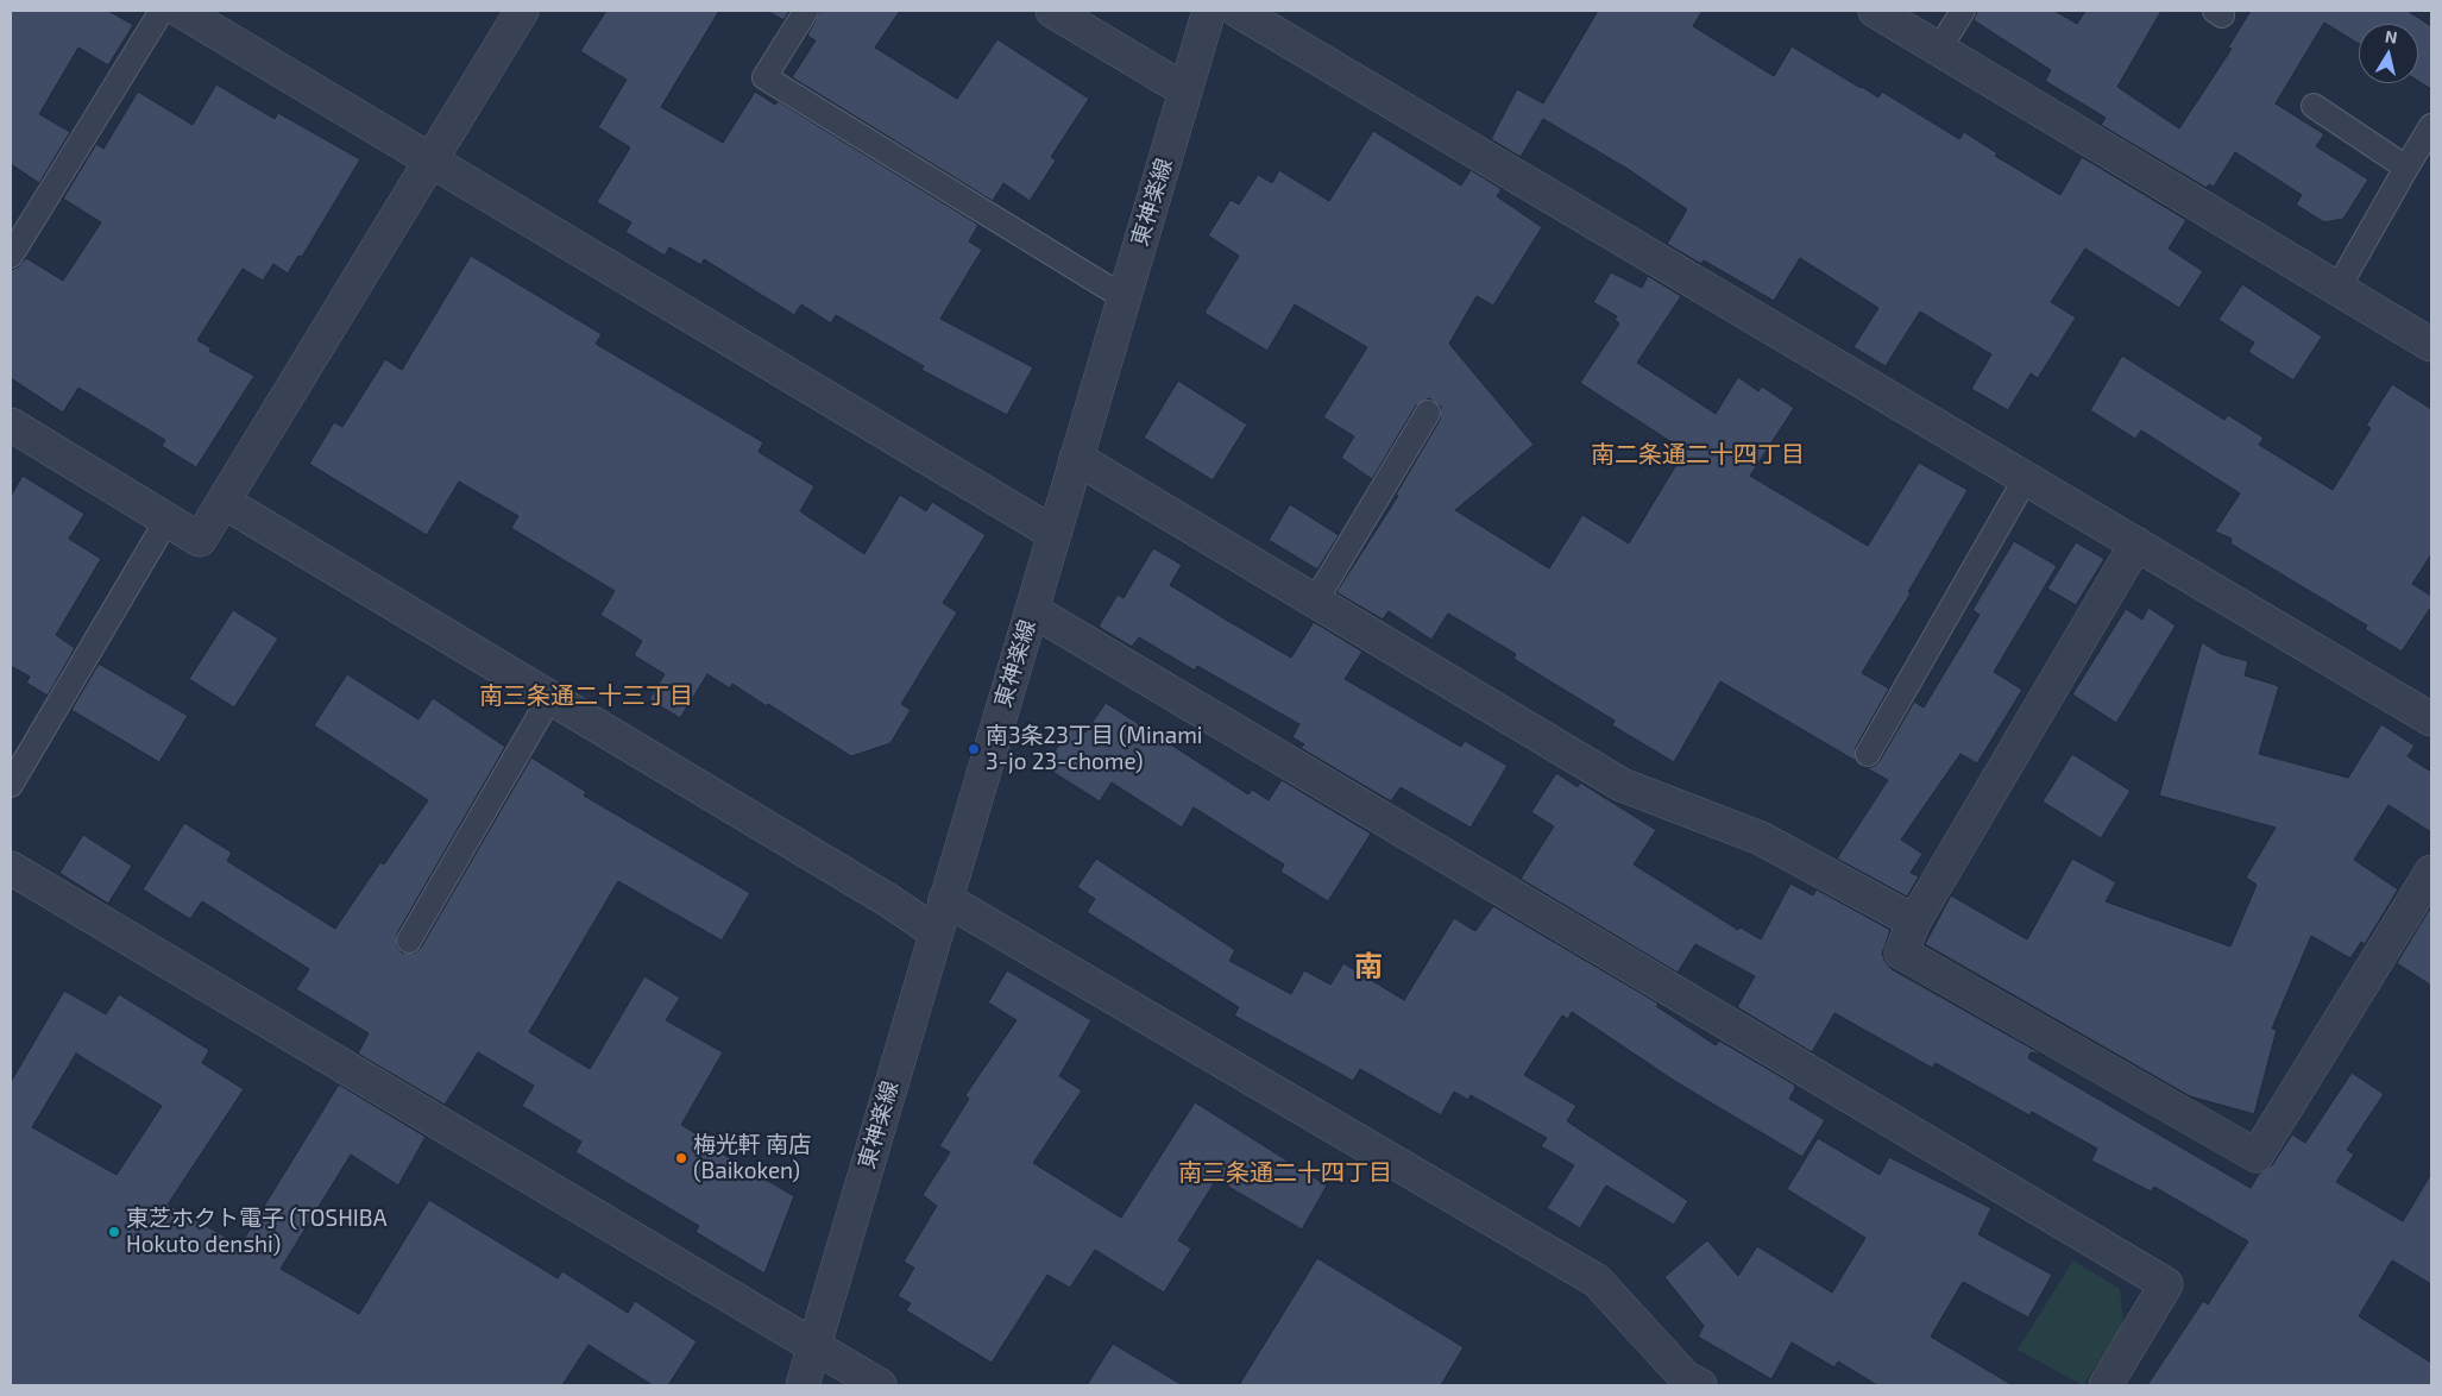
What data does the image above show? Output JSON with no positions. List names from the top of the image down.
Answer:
{
  "streets": {
    "street": ["東神楽線"]
  },
  "districts": [
    "南二条通二十四丁目",
    "南三条通二十三丁目",
    "南",
    "南三条通二十四丁目"
  ],
  "places": ["南3条23丁目 (Minami 3-jo 23-chome)", "梅光軒 南店 (Baikoken)", "東芝ホクト電子 (TOSHIBA Hokuto denshi)"],
  "north": "top"
}
